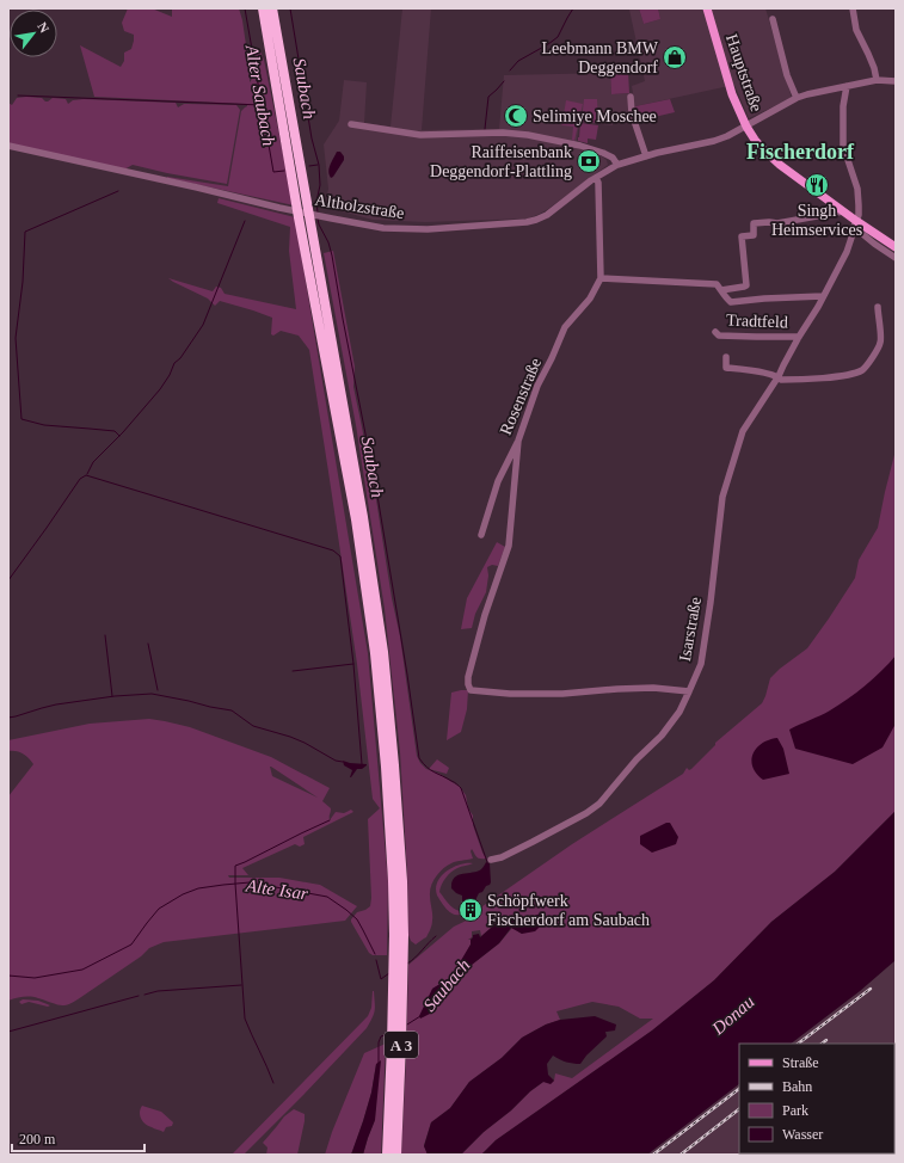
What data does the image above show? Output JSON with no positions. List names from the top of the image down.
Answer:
{
  "streets": {
    "highway": ["A 3"],
    "main road": ["Hauptstraße"],
    "street": [
      "Altholzstraße",
      "Tradtfeld",
      "Rosenstraße",
      "Isarstraße"
    ]
  },
  "crossings": [
    ["Hauptstraße", "Altholzstraße"],
    ["Hauptstraße", "Isarstraße"],
    ["Altholzstraße", "Rosenstraße"],
    ["Altholzstraße", "Isarstraße"],
    ["Tradtfeld", "Isarstraße"]
  ],
  "districts": ["Fischerdorf"],
  "water": [
    "Saubach",
    "Alter Saubach",
    "Alte Isar",
    "Donau"
  ],
  "places": {
    "shop": ["Leebmann BMW Deggendorf"],
    "mosque": ["Selimiye Moschee"],
    "bank": ["Raiffeisenbank Deggendorf-Plattling"],
    "restaurant": ["Singh Heimservices"],
    "building": ["Schöpfwerk Fischerdorf am Saubach"]
  },
  "legend": [
    "Straße",
    "Bahn",
    "Park",
    "Wasser"
  ],
  "scale_bar": "200 m",
  "north": "top right"
}
